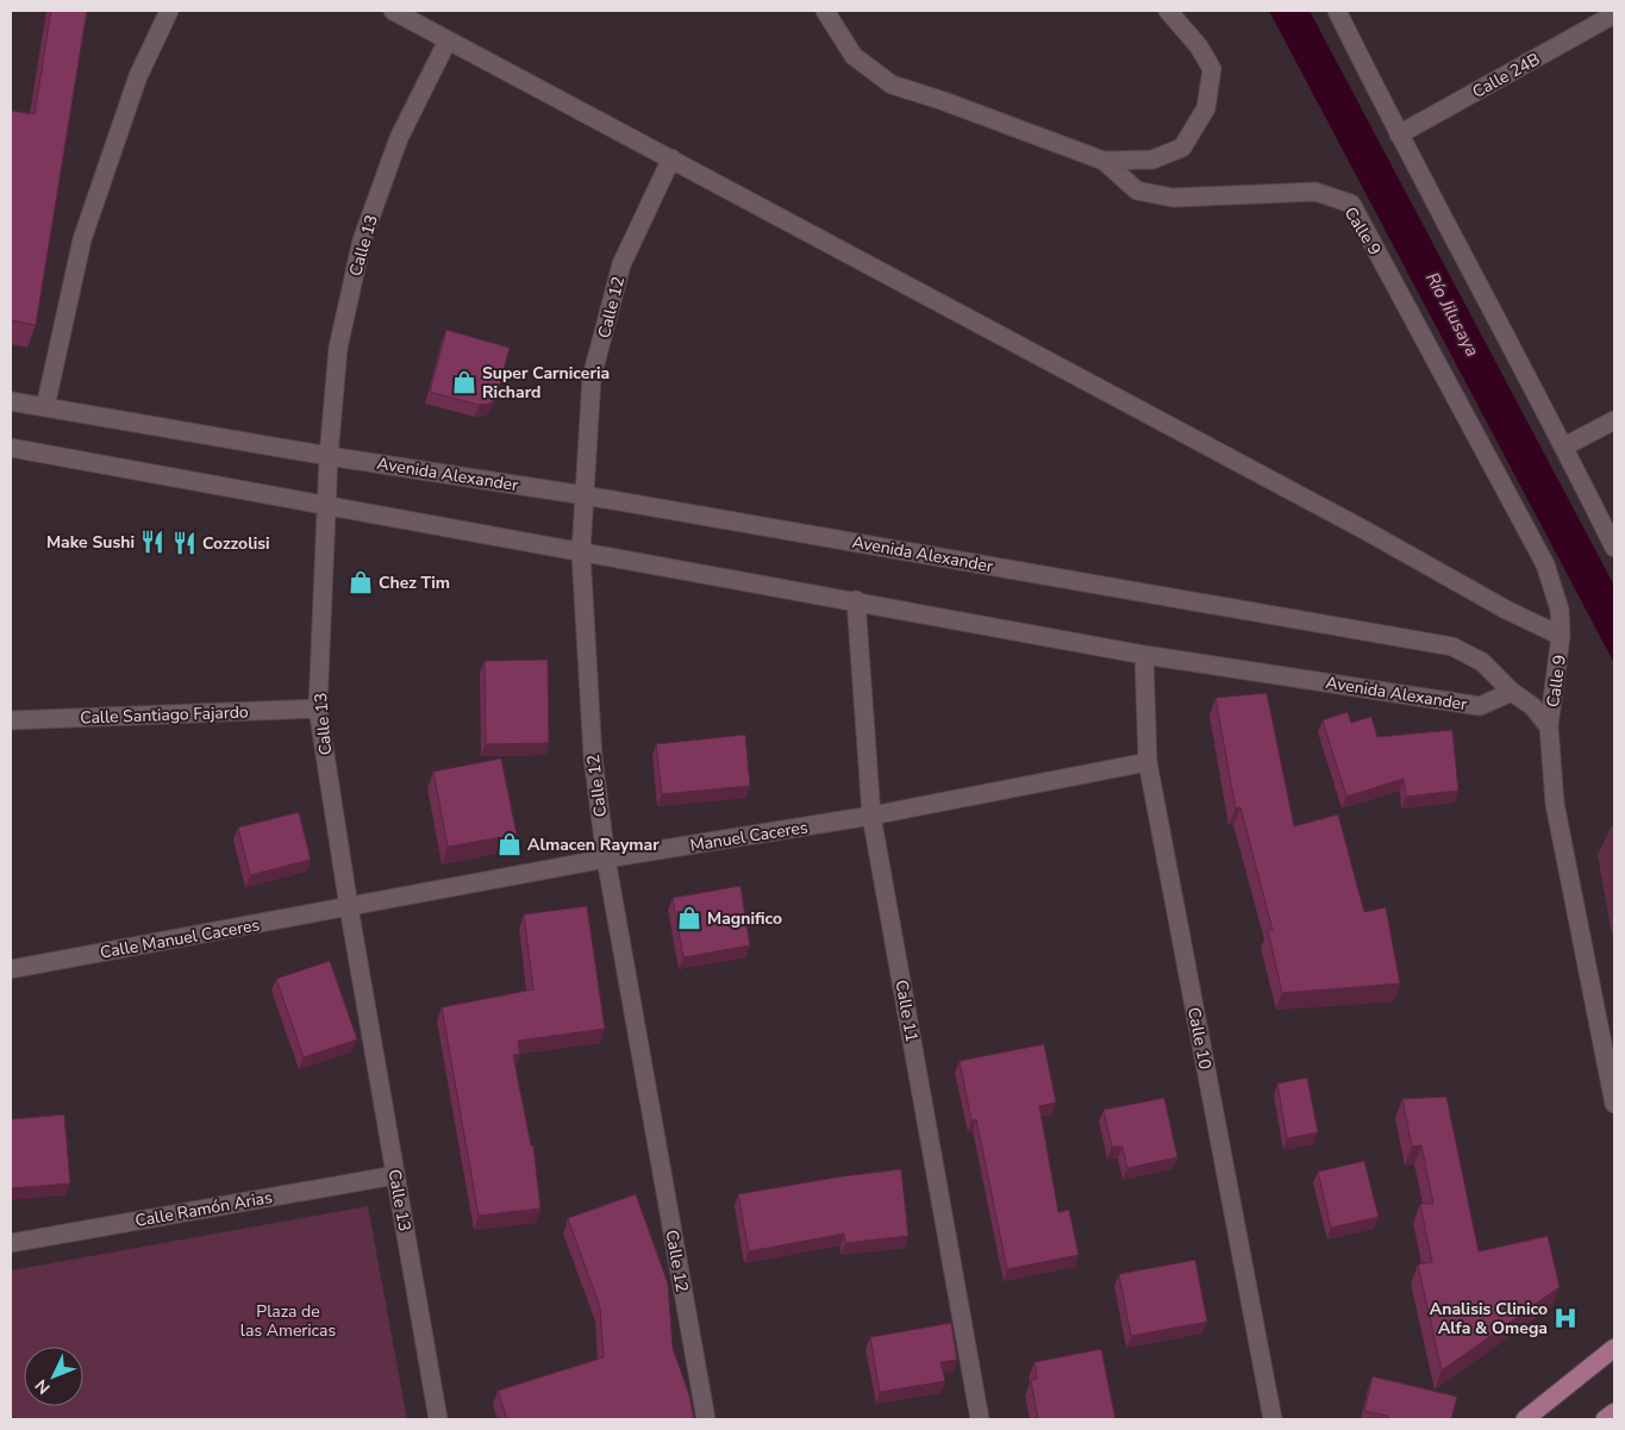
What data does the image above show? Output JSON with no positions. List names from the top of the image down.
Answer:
{
  "streets": {
    "street": [
      "Calle 24B",
      "Calle 9",
      "Calle 13",
      "Calle 12",
      "Avenida Alexander",
      "Calle Santiago Fajardo",
      "Manuel Caceres",
      "Calle Manuel Caceres",
      "Calle 11",
      "Calle 10",
      "Calle Ramón Arias"
    ]
  },
  "crossings": [
    ["Calle 9", "Avenida Alexander"],
    ["Calle 13", "Avenida Alexander"],
    ["Calle 13", "Calle Santiago Fajardo"],
    ["Calle 13", "Manuel Caceres"],
    ["Calle 13", "Calle Manuel Caceres"],
    ["Calle 13", "Calle Ramón Arias"],
    ["Calle 12", "Avenida Alexander"],
    ["Calle 12", "Manuel Caceres"],
    ["Avenida Alexander", "Calle 11"],
    ["Avenida Alexander", "Calle 10"],
    ["Manuel Caceres", "Calle Manuel Caceres"],
    ["Manuel Caceres", "Calle 11"],
    ["Manuel Caceres", "Calle 10"]
  ],
  "water": ["Río Jilusaya"],
  "parks": ["Plaza de las Americas"],
  "places": {
    "shop": [
      "Super Carniceria Richard",
      "Chez Tim",
      "Almacen Raymar",
      "Magnifico"
    ],
    "restaurant": ["Make Sushi", "Cozzolisi"],
    "hospital": ["Analisis Clinico Alfa & Omega"]
  },
  "north": "bottom left"
}
